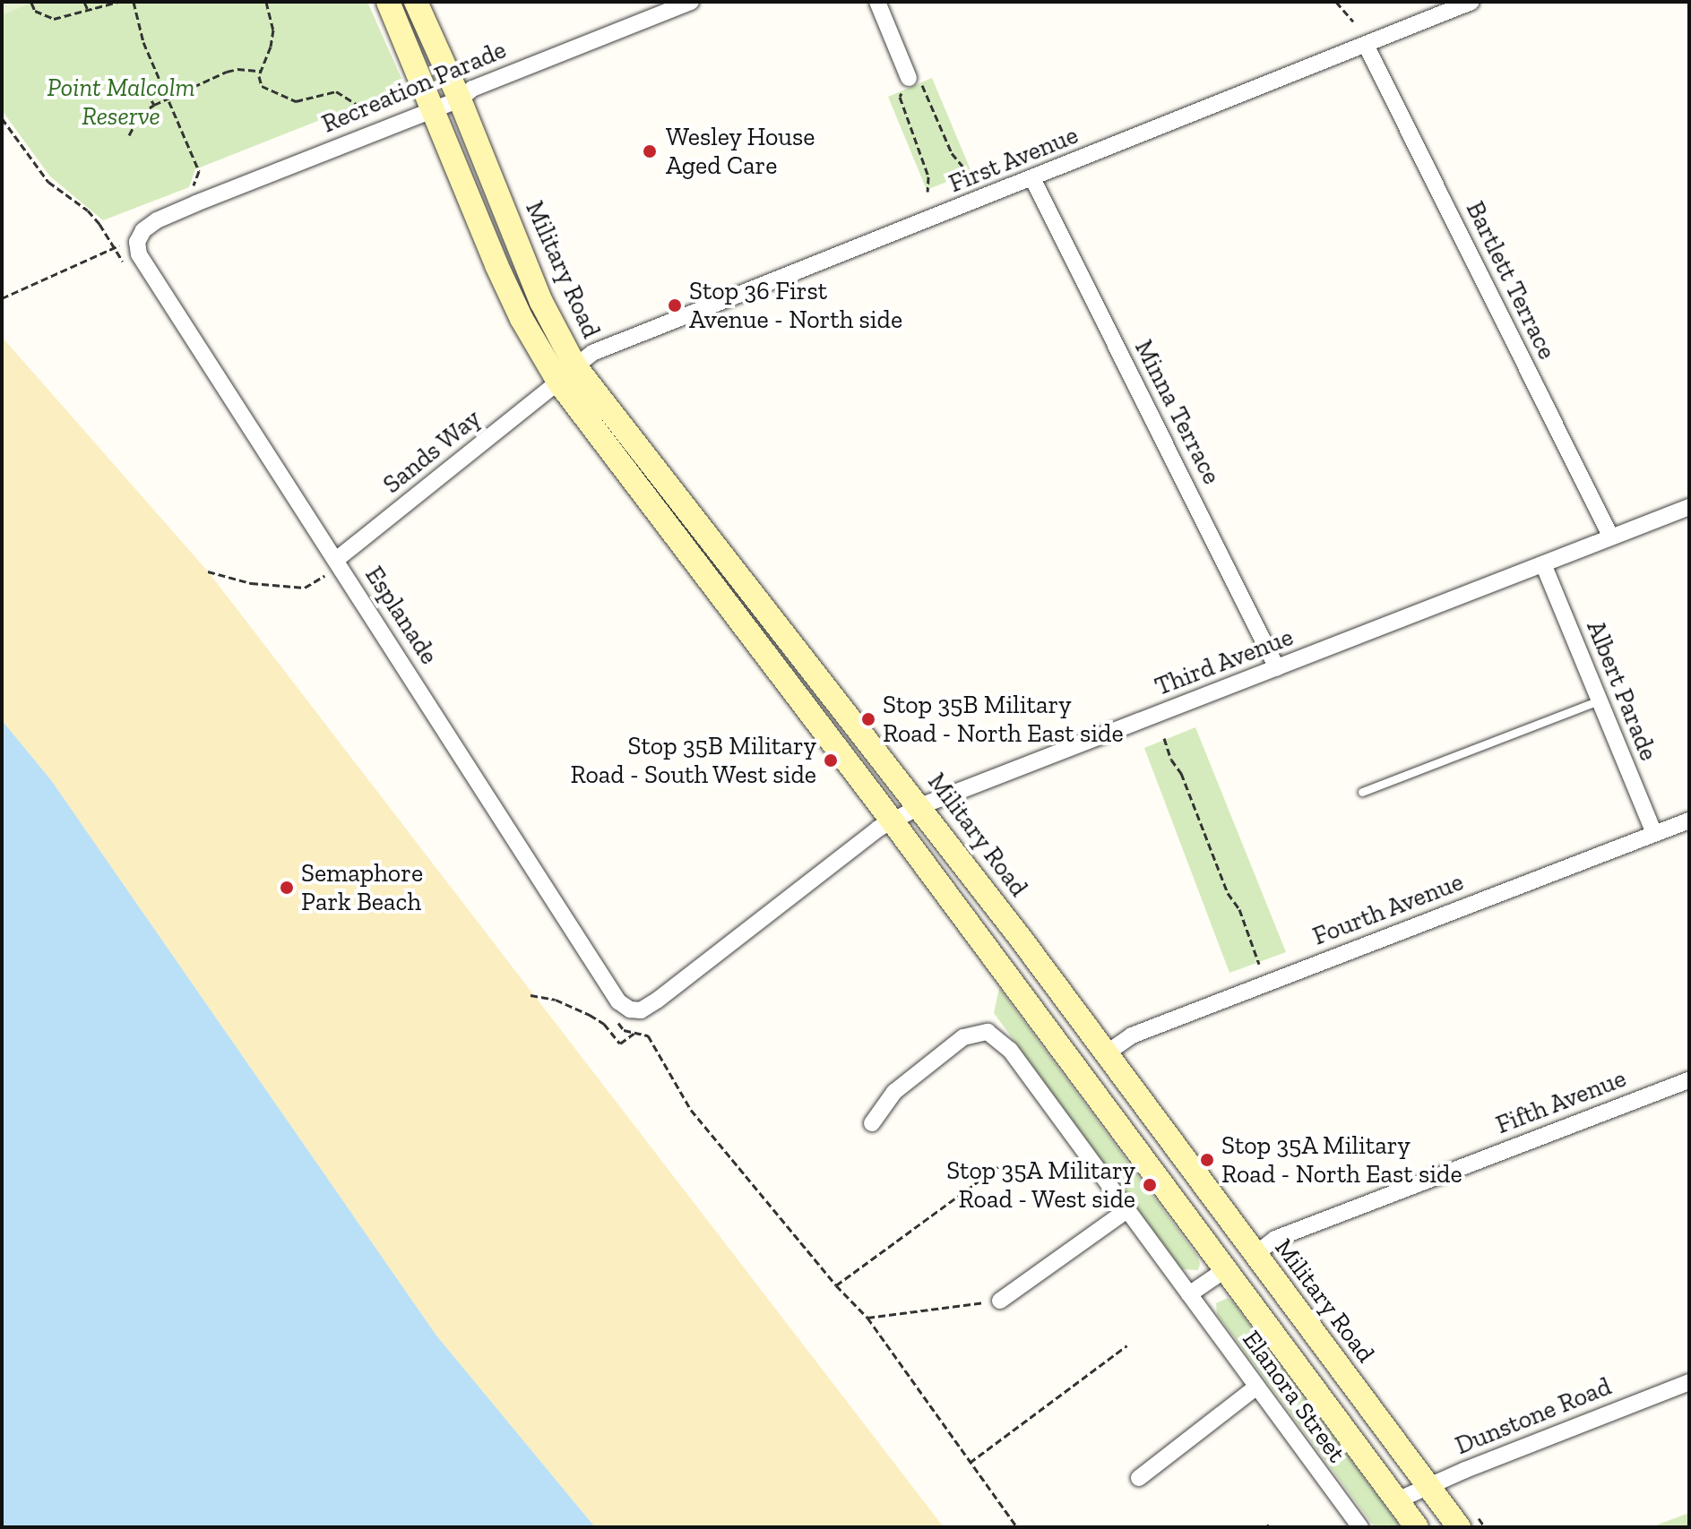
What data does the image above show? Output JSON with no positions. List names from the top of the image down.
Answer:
{
  "streets": {
    "main road": ["Military Road"],
    "street": [
      "Recreation Parade",
      "First Avenue",
      "Bartlett Terrace",
      "Minna Terrace",
      "Sands Way",
      "Esplanade",
      "Third Avenue",
      "Albert Parade",
      "Fourth Avenue",
      "Fifth Avenue",
      "Elanora Street",
      "Dunstone Road"
    ]
  },
  "crossings": [
    ["Recreation Parade", "Military Road"],
    ["Recreation Parade", "Esplanade"],
    ["First Avenue", "Military Road"],
    ["First Avenue", "Bartlett Terrace"],
    ["First Avenue", "Minna Terrace"],
    ["First Avenue", "Sands Way"],
    ["Military Road", "Sands Way"],
    ["Military Road", "Third Avenue"],
    ["Military Road", "Fourth Avenue"],
    ["Military Road", "Fifth Avenue"],
    ["Military Road", "Dunstone Road"],
    ["Bartlett Terrace", "Third Avenue"],
    ["Minna Terrace", "Third Avenue"],
    ["Sands Way", "Esplanade"],
    ["Esplanade", "Third Avenue"],
    ["Third Avenue", "Albert Parade"],
    ["Albert Parade", "Fourth Avenue"]
  ],
  "parks": ["Point Malcolm Reserve"],
  "places": [
    "Wesley House Aged Care",
    "Stop 36 First Avenue - North side",
    "Stop 35B Military Road - North East side",
    "Stop 35B Military Road - South West side",
    "Semaphore Park Beach",
    "Stop 35A Military Road - North East side",
    "Stop 35A Military Road - West side"
  ]
}
